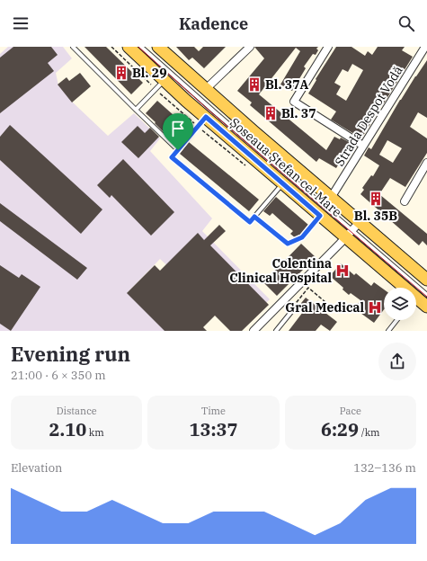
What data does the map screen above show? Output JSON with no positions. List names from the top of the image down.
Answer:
{
  "streets": {
    "main road": ["Șoseaua Ștefan cel Mare"],
    "street": ["Strada Despot Vodă"]
  },
  "crossings": [
    ["Strada Despot Vodă", "Șoseaua Ștefan cel Mare"]
  ],
  "places": {
    "building": [
      "Bl. 29",
      "Bl. 37A",
      "Bl. 37",
      "Bl. 35B"
    ],
    "hospital": ["Colentina Clinical Hospital", "Gral Medical"]
  },
  "page": {
    "header": "Kadence",
    "heading": ["Evening run", "21:00 · 6 × 350 m"],
    "stats": [
      ["Distance", "2.10 km"],
      ["Time", "13:37"],
      ["Pace", "6:29 /km"]
    ],
    "chart": ["Elevation", "132–136 m"]
  }
}
